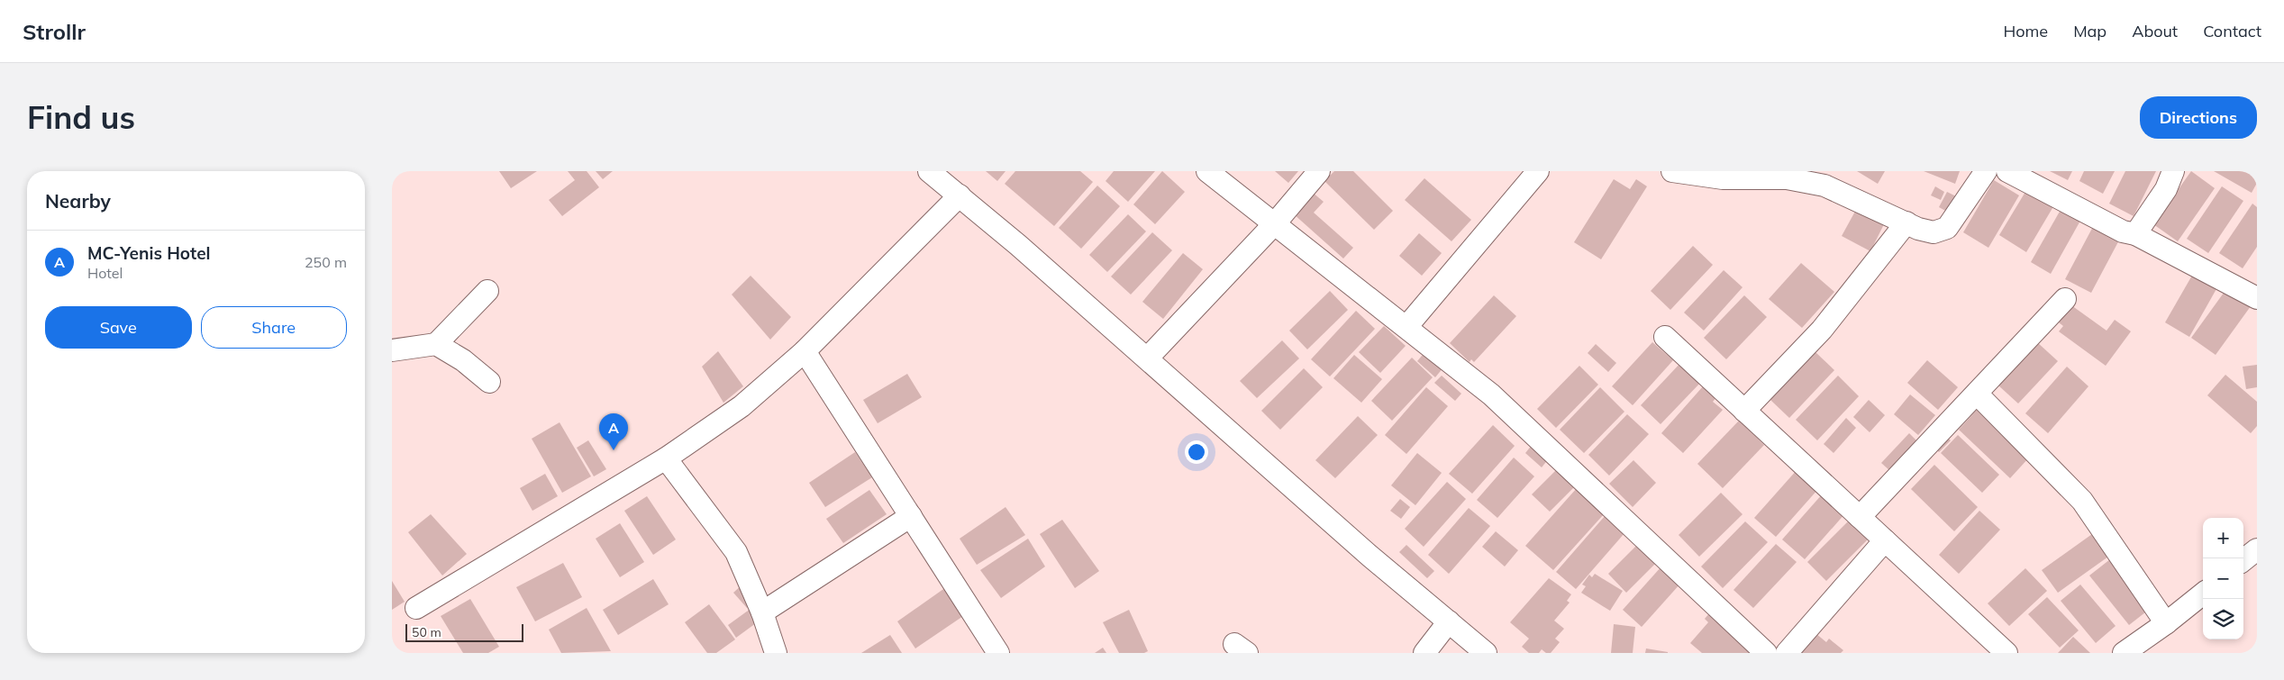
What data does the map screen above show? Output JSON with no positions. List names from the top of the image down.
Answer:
{
  "scale_bar": "50 m",
  "page": {
    "header": "Strollr",
    "nav": [
      "Home",
      "Map",
      "About",
      "Contact"
    ],
    "buttons": [
      "Directions",
      ["Save", "Share"]
    ],
    "title": "Find us",
    "heading": "Nearby",
    "list": [
      {
        "mark": "A",
        "name": "MC-Yenis Hotel",
        "note": "Hotel",
        "value": "250 m"
      }
    ],
    "pins": "A",
    "map_buttons": ["+", "−"],
    "scale": "50 m"
  }
}
